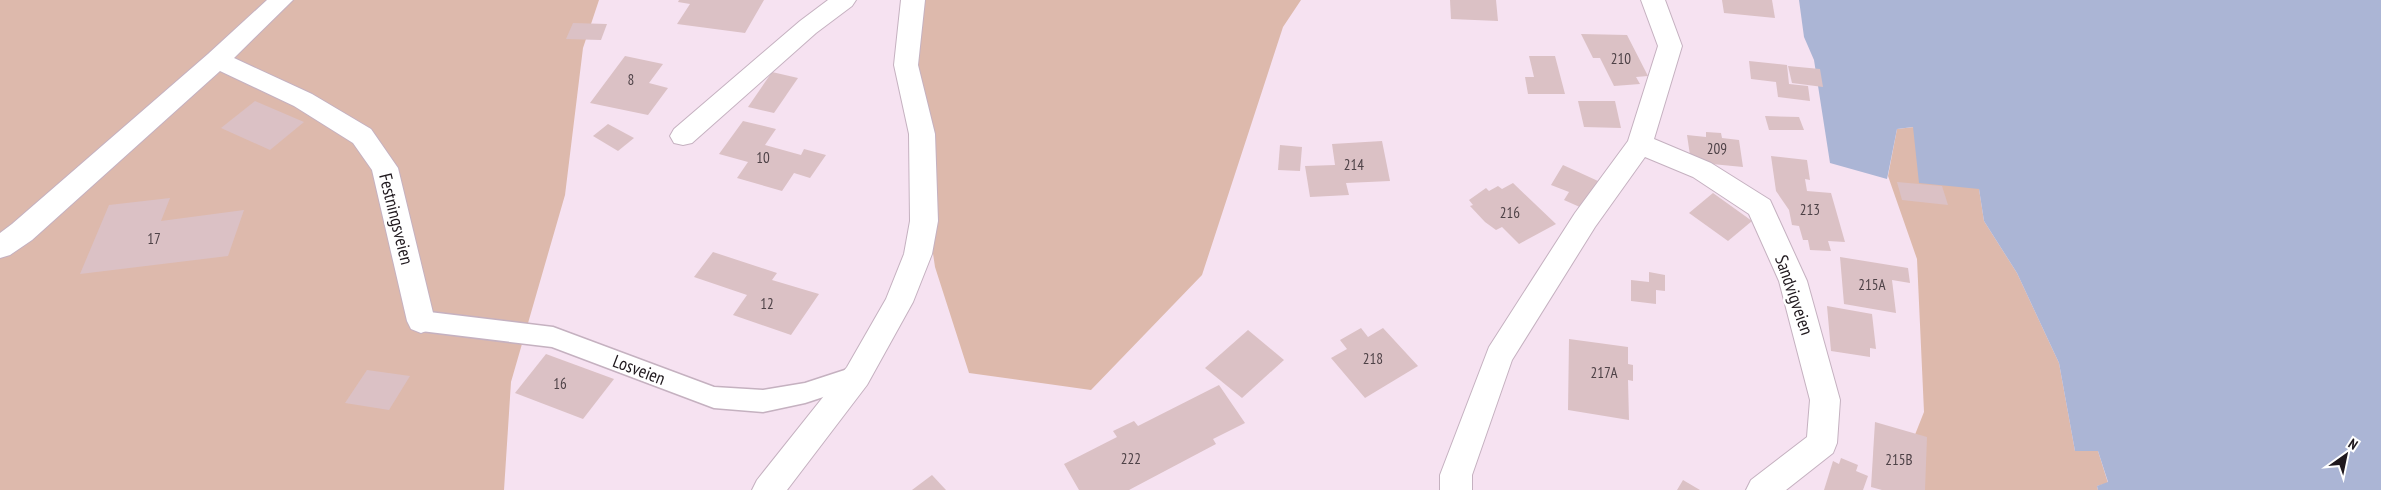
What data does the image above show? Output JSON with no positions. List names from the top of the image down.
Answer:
{
  "streets": {
    "street": ["Festningsveien", "Sandvigveien"],
    "lane": ["Losveien"]
  },
  "crossings": [
    ["Festningsveien", "Losveien"]
  ],
  "house_numbers": [
    "210",
    "8",
    "209",
    "10",
    "214",
    "213",
    "216",
    "17",
    "215A",
    "12",
    "218",
    "217A",
    "16",
    "222",
    "215B"
  ],
  "north": "top right"
}
